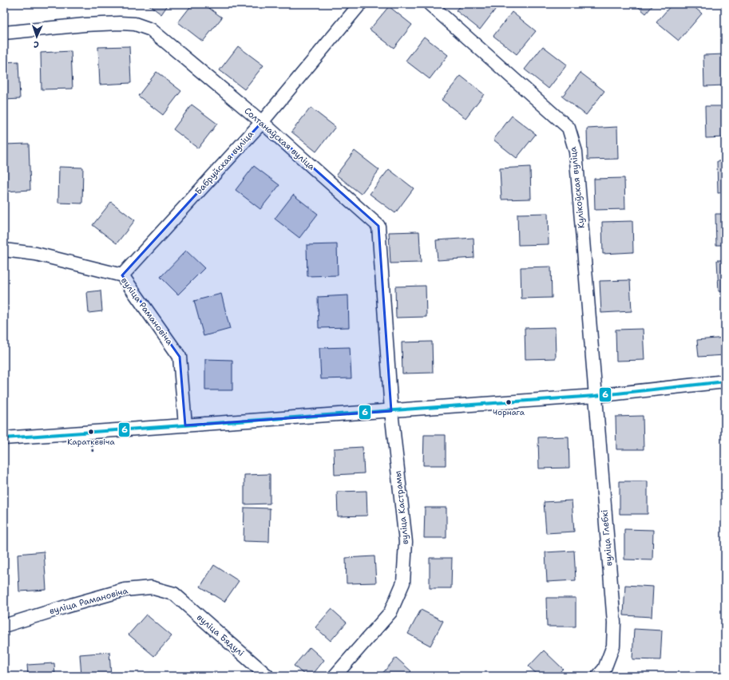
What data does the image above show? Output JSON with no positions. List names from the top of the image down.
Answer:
{
  "streets": {
    "street": [
      "Солтанаўская вуліца",
      "Бабруйская вуліца",
      "Кулікоўская вуліца",
      "вуліца Рамановіча",
      "вуліца Кастрамы",
      "вуліца Глебкі",
      "вуліца Бядулі"
    ]
  },
  "crossings": [
    ["Солтанаўская вуліца", "Бабруйская вуліца"],
    ["Солтанаўская вуліца", "вуліца Кастрамы"],
    ["Бабруйская вуліца", "вуліца Рамановіча"],
    ["Кулікоўская вуліца", "вуліца Глебкі"],
    ["вуліца Рамановіча", "вуліца Бядулі"]
  ],
  "places": ["Чорнага", "Караткевіча"],
  "lines": ["transit line 6"],
  "north": "bottom"
}
